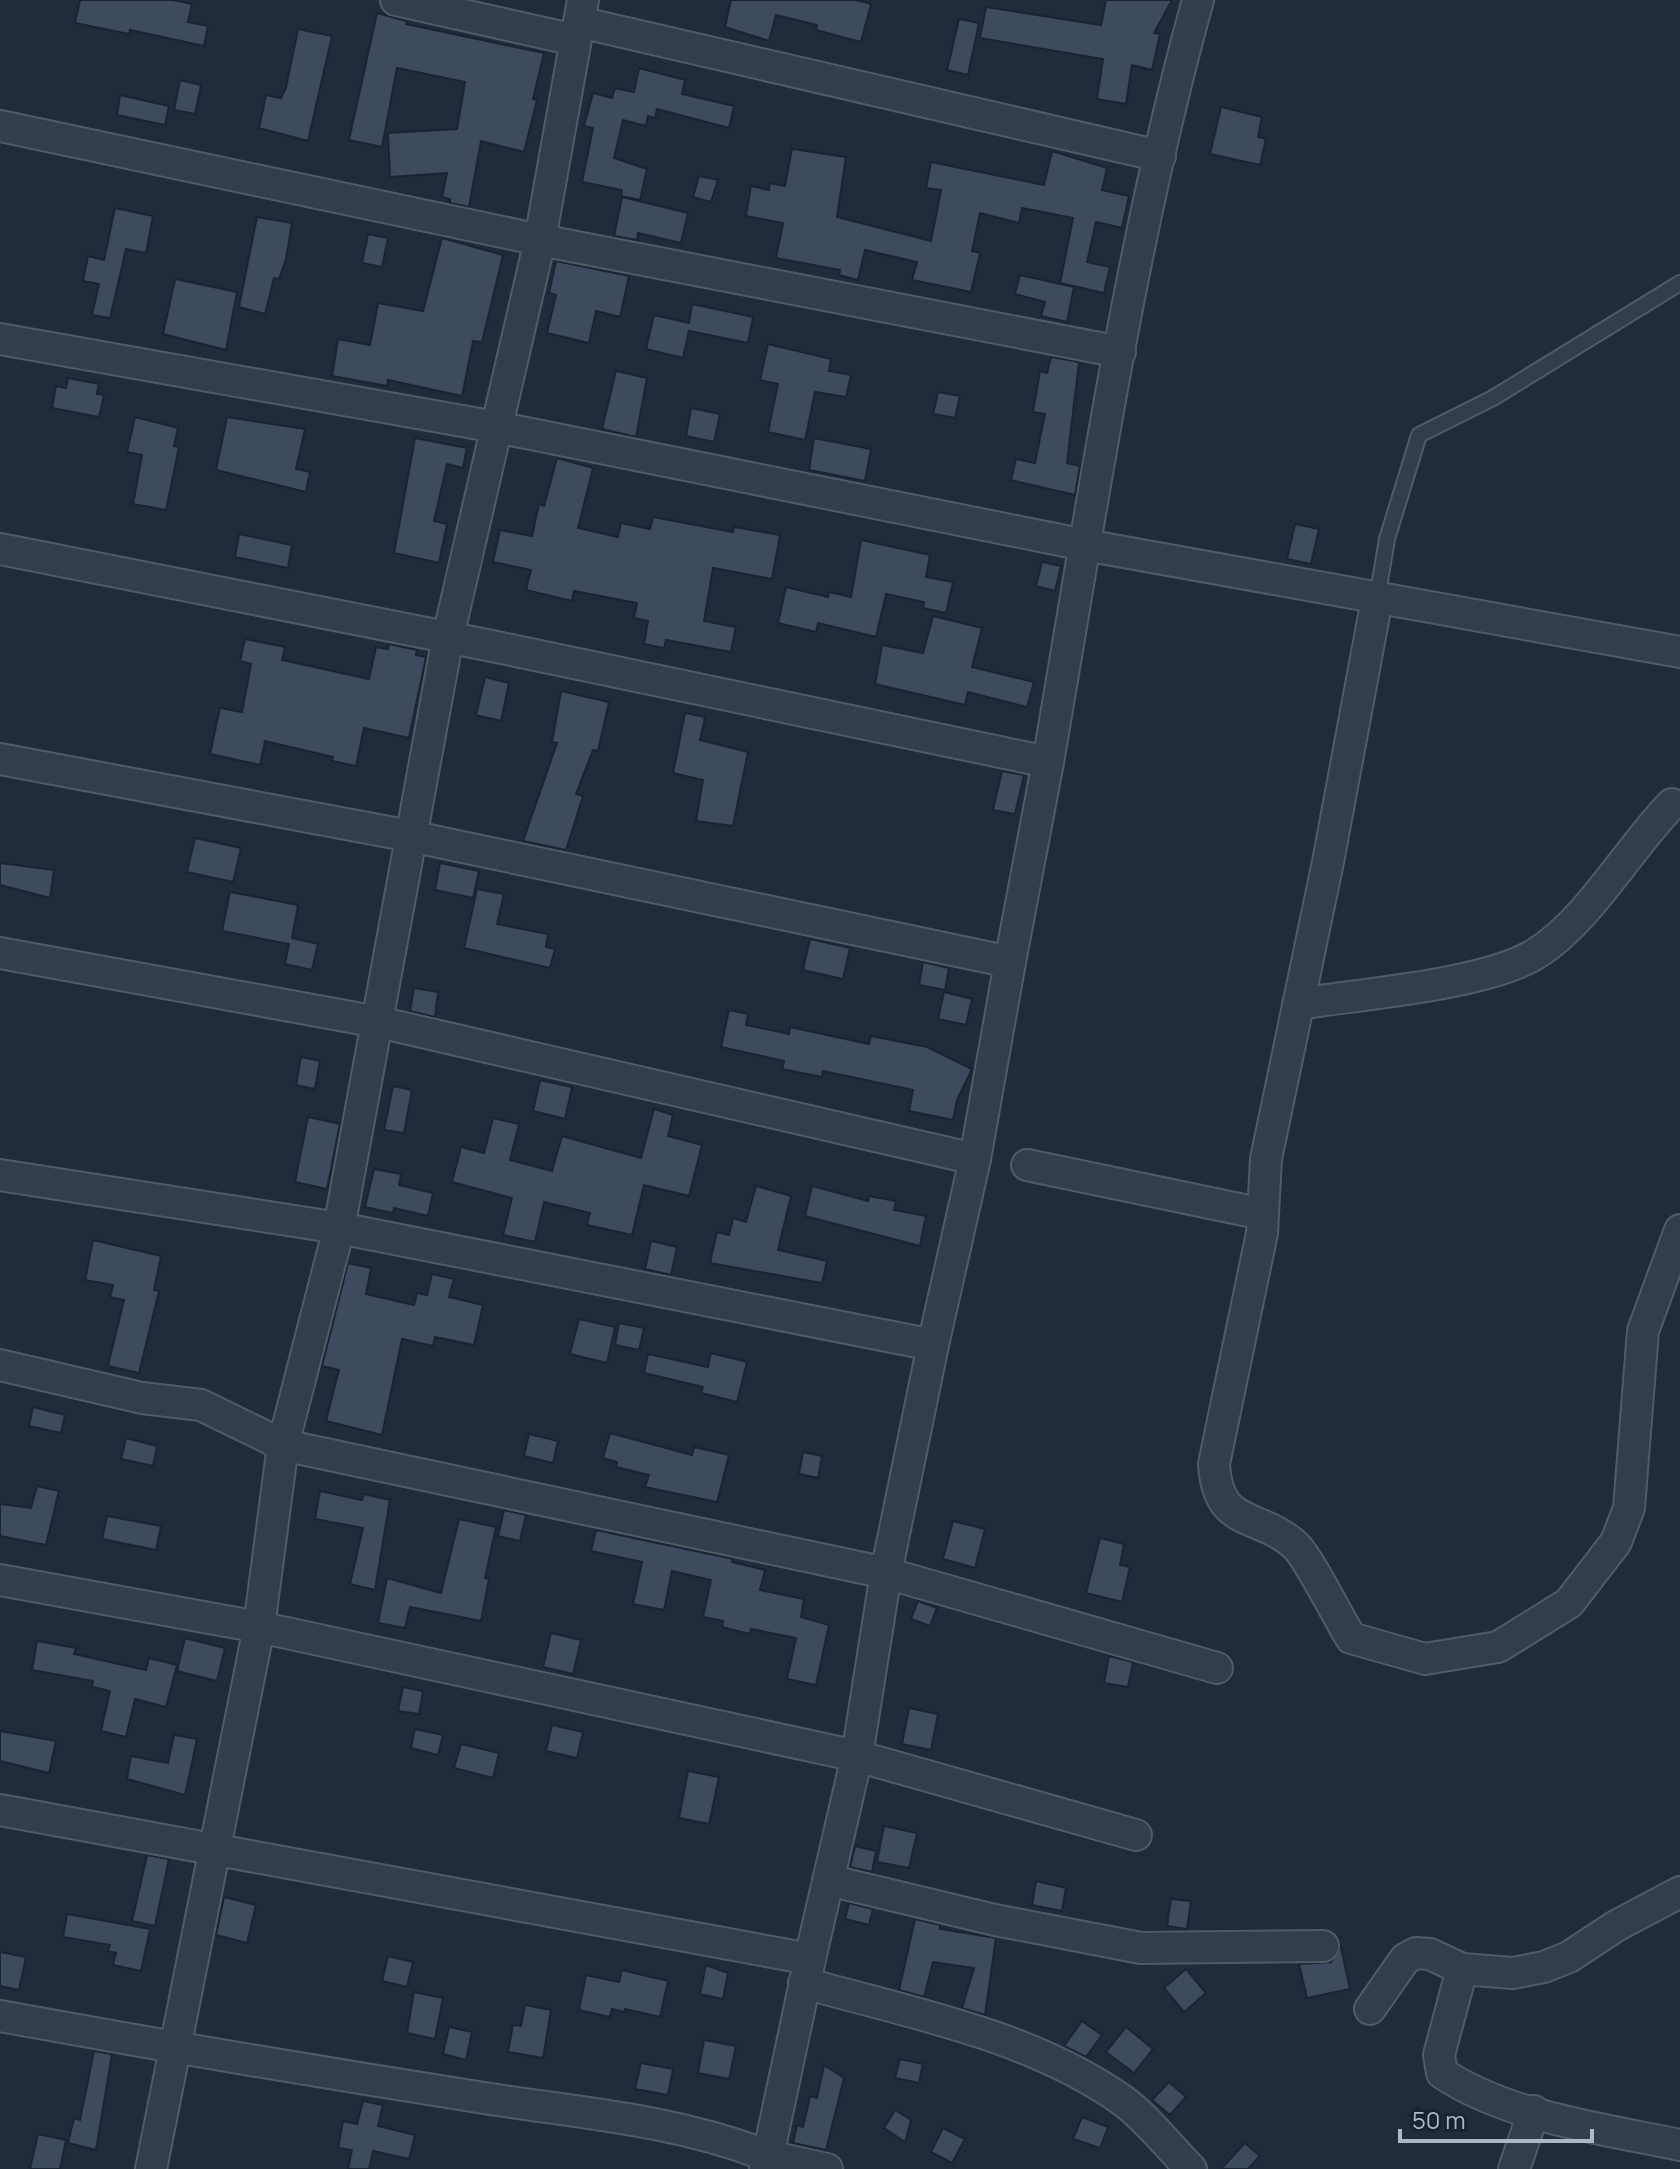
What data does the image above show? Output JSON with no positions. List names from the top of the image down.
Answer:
{
  "scale_bar": "50 m"
}
